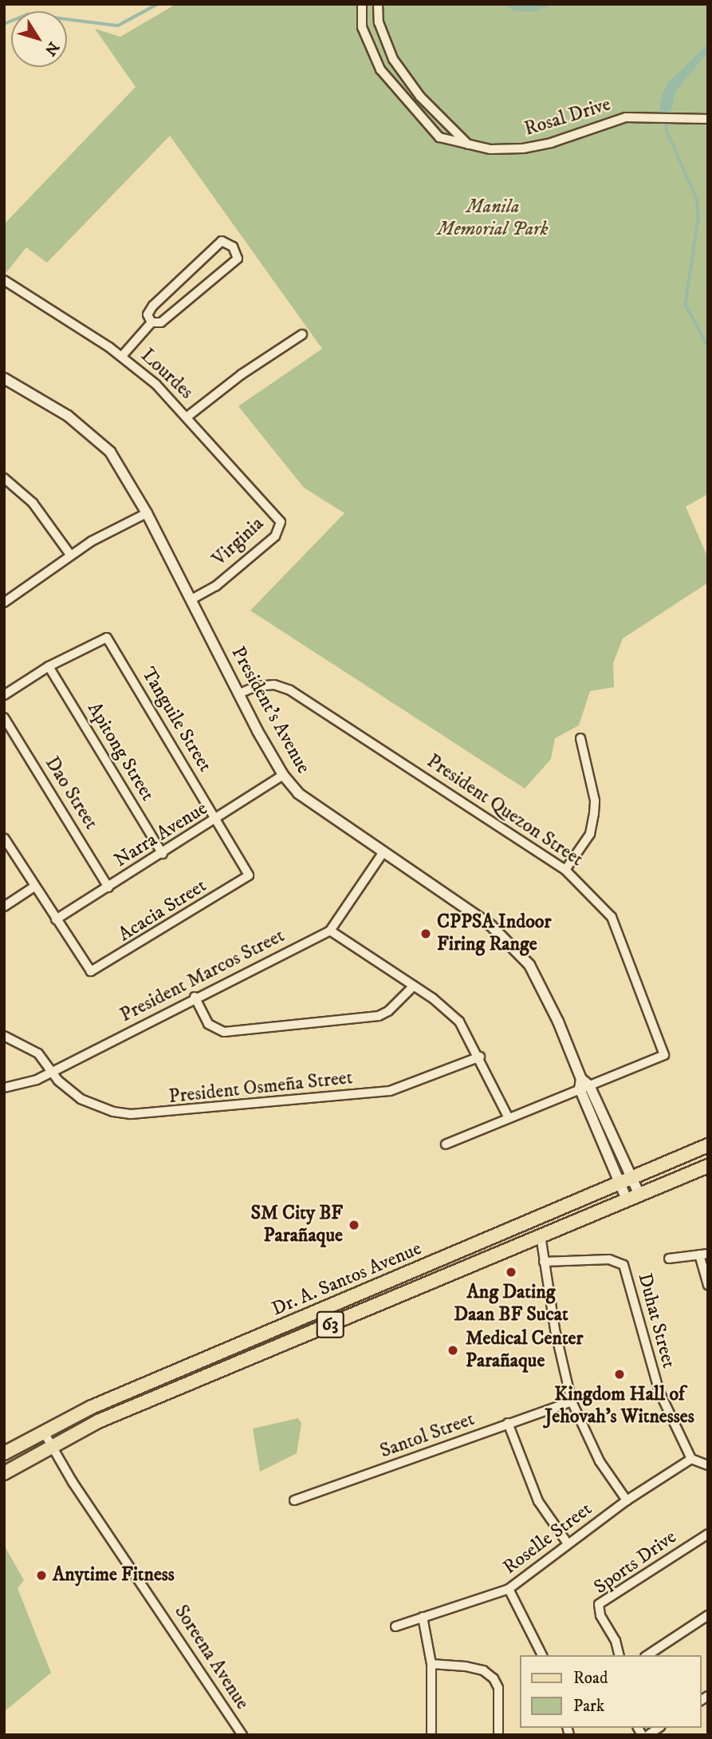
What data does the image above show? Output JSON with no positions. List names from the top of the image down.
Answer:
{
  "streets": {
    "main road": ["Dr. A. Santos Avenue", "63"],
    "street": [
      "Rosal Drive",
      "Lourdes",
      "Virginia",
      "President's Avenue",
      "Tanguile Street",
      "Apitong Street",
      "Dao Street",
      "President Quezon Street",
      "Narra Avenue",
      "Acacia Street",
      "President Marcos Street",
      "President Osmeña Street",
      "Duhat Street",
      "Santol Street",
      "Roselle Street",
      "Sports Drive",
      "Soreena Avenue"
    ]
  },
  "crossings": [
    ["Lourdes", "Virginia"],
    ["Virginia", "President's Avenue"],
    ["President's Avenue", "President Quezon Street"],
    ["President's Avenue", "Narra Avenue"],
    ["President's Avenue", "President Marcos Street"],
    ["President's Avenue", "Dr. A. Santos Avenue"],
    ["Tanguile Street", "Apitong Street"],
    ["Tanguile Street", "Narra Avenue"],
    ["Tanguile Street", "Acacia Street"],
    ["Apitong Street", "Narra Avenue"],
    ["Dao Street", "Narra Avenue"],
    ["Narra Avenue", "Acacia Street"],
    ["President Marcos Street", "President Osmeña Street"],
    ["Dr. A. Santos Avenue", "Soreena Avenue"],
    ["Duhat Street", "Roselle Street"]
  ],
  "parks": ["Manila Memorial Park"],
  "places": [
    "CPPSA Indoor Firing Range",
    "SM City BF Parañaque",
    "Ang Dating Daan BF Sucat",
    "Medical Center Parañaque",
    "Kingdom Hall of Jehovah's Witnesses",
    "Anytime Fitness"
  ],
  "legend": ["Road", "Park"],
  "north": "bottom right"
}
